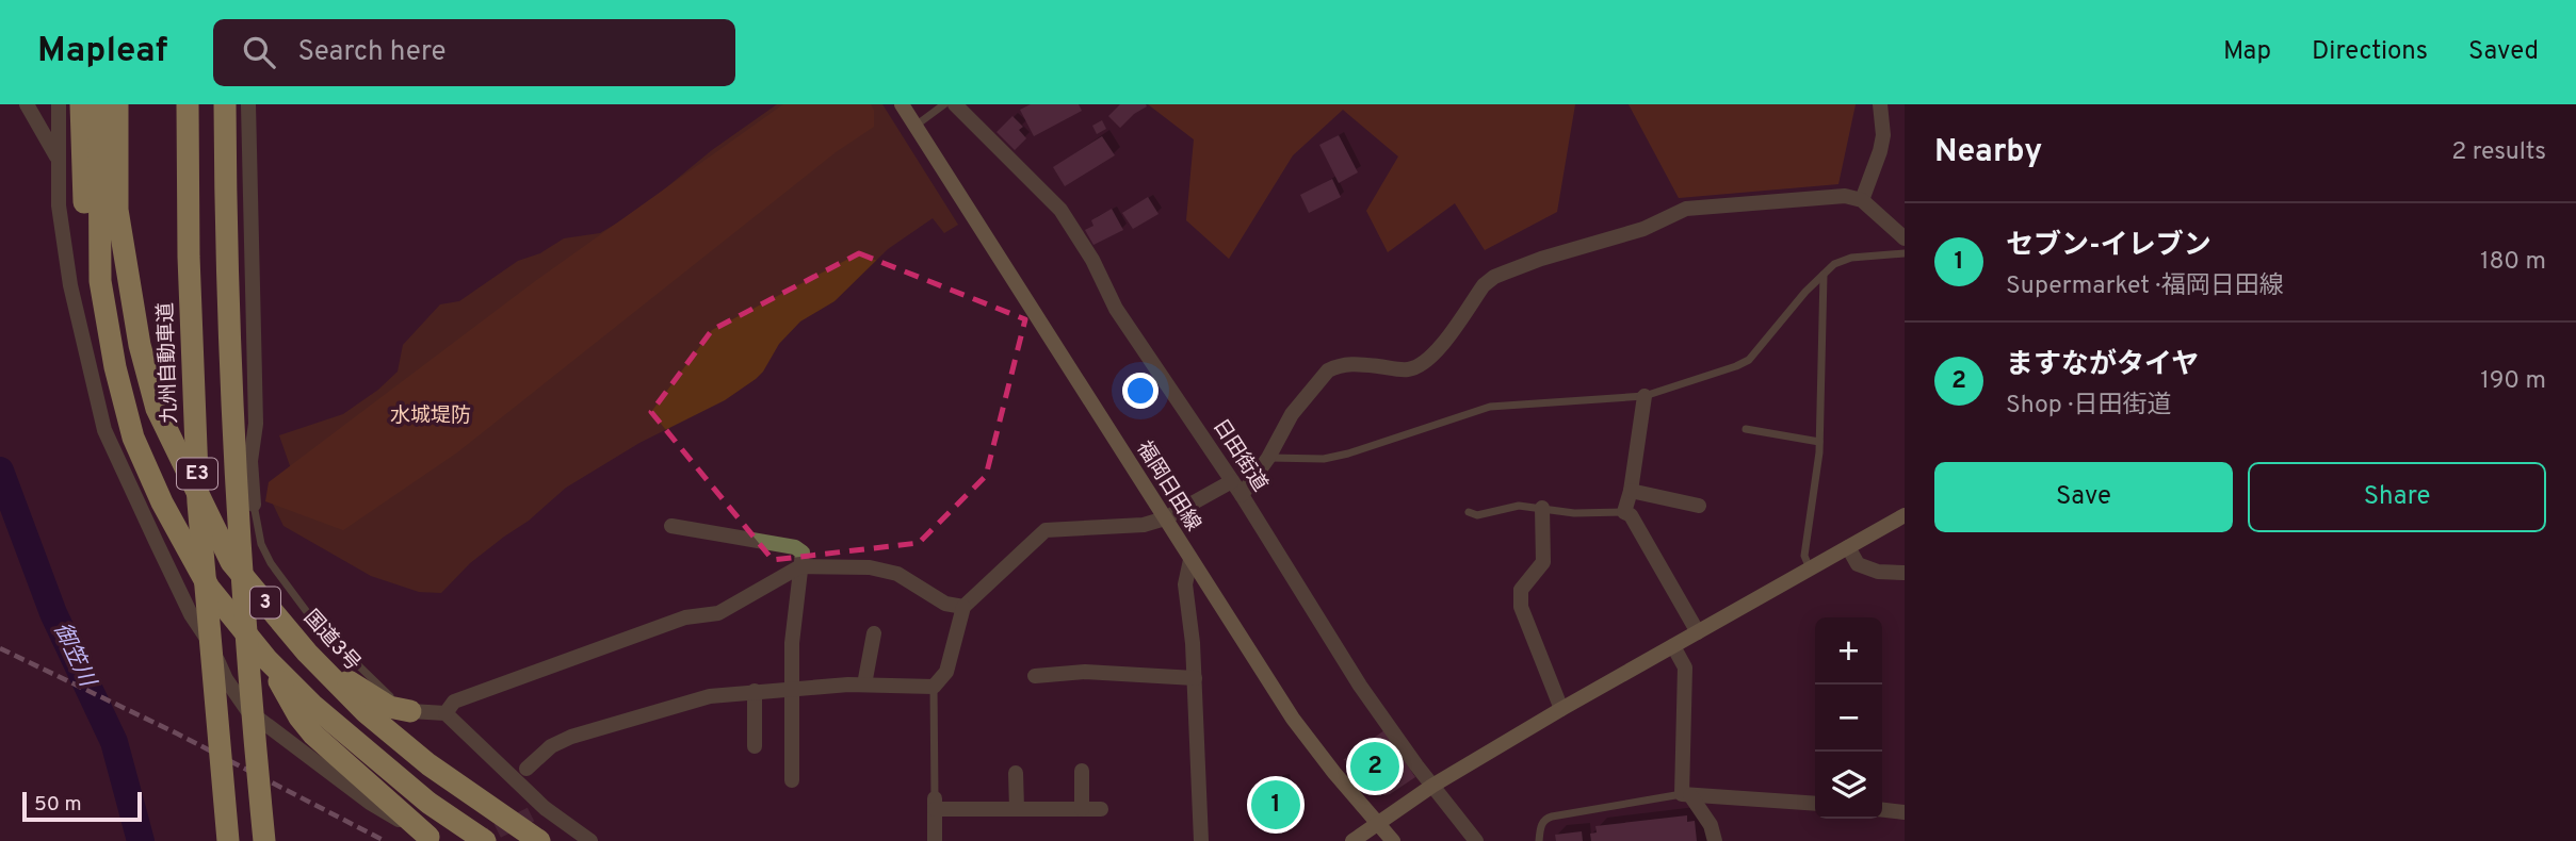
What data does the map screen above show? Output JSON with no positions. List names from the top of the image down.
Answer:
{
  "streets": {
    "highway": [
      "九州自動車道",
      "E3",
      "3",
      "国道3号"
    ],
    "main road": ["福岡日田線"],
    "street": ["日田街道"]
  },
  "water": ["御笠川"],
  "parks": ["水城堤防"],
  "scale_bar": "50 m",
  "page": {
    "header": "Mapleaf",
    "search": "Search here",
    "nav": ["Map", "Directions", "Saved"],
    "heading": ["Nearby", "2 results"],
    "list": [
      {
        "mark": "1",
        "name": "セブン-イレブン",
        "note": "Supermarket · 福岡日田線",
        "value": "180 m"
      },
      {
        "mark": "2",
        "name": "ますながタイヤ",
        "note": "Shop · 日田街道",
        "value": "190 m"
      }
    ],
    "buttons": ["Save", "Share"],
    "map_buttons": ["+", "−"],
    "pins": ["2", "1"],
    "scale": "50 m"
  }
}
